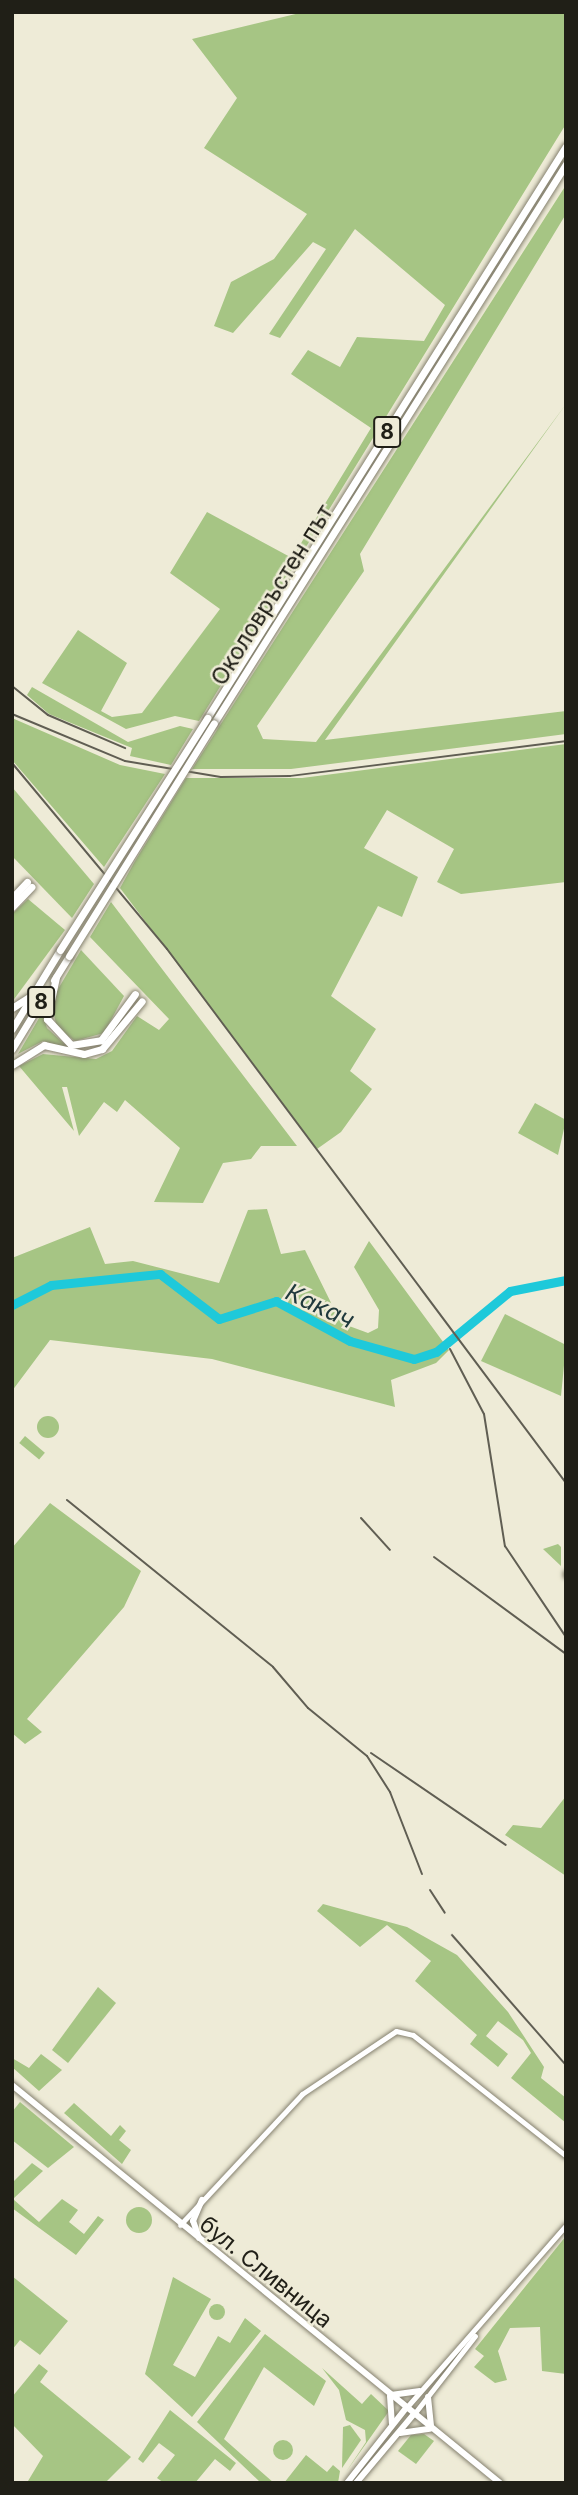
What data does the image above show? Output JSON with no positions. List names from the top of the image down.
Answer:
{
  "streets": {
    "highway": ["8", "Околовръстен път"],
    "main road": ["бул. Сливница"]
  },
  "water": ["Какач"]
}
